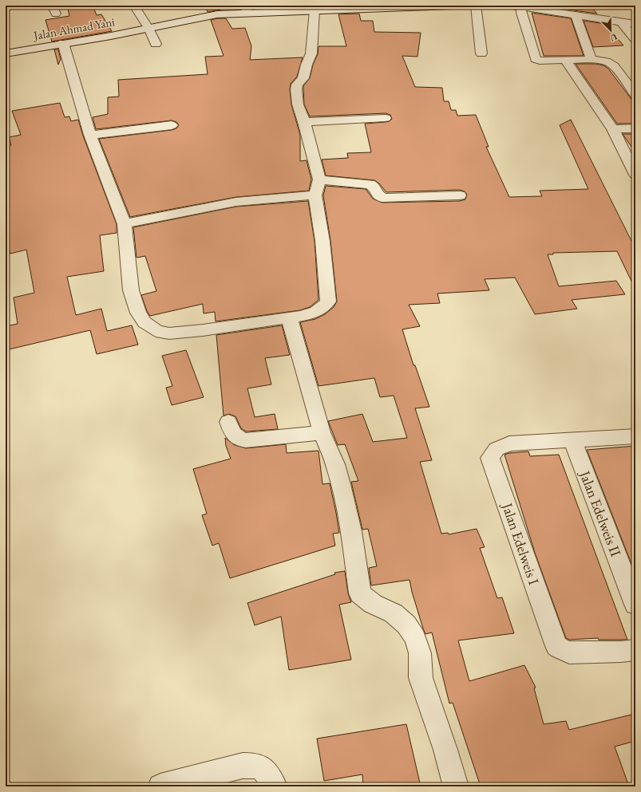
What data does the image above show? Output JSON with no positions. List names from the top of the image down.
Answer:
{
  "streets": {
    "street": ["Jalan Ahmad Yani", "Jalan Edelweis II", "Jalan Edelweis I"]
  },
  "crossings": [
    ["Jalan Edelweis II", "Jalan Edelweis I"]
  ],
  "north": "bottom right"
}
